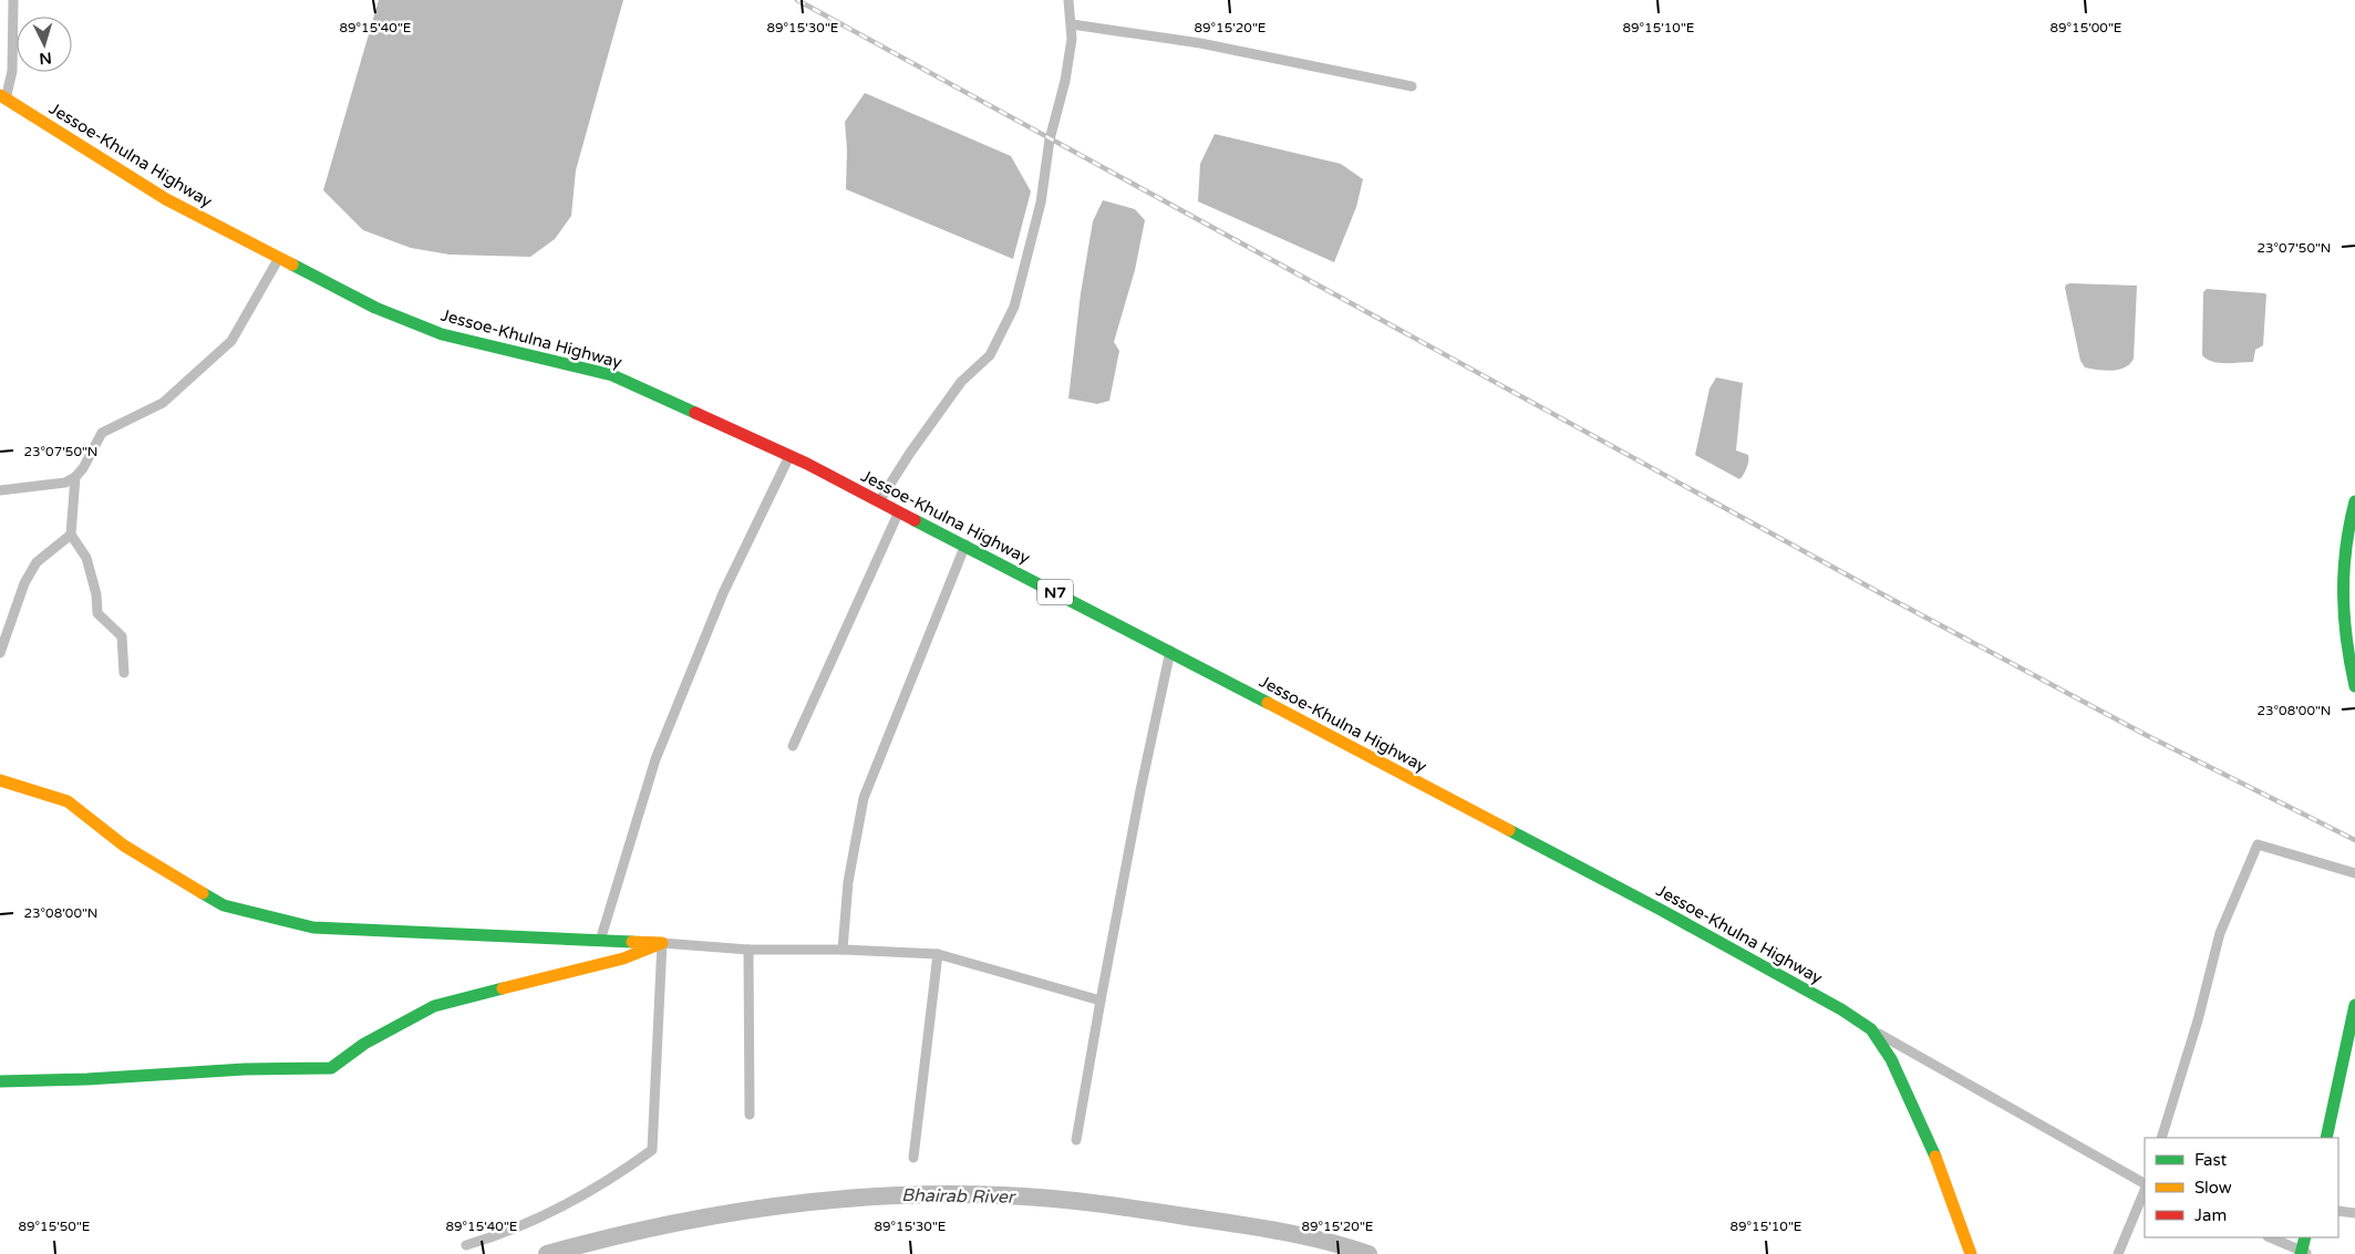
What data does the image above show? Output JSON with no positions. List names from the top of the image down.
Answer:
{
  "streets": {
    "main road": ["Jessoe-Khulna Highway", "N7"]
  },
  "water": ["Bhairab River"],
  "legend": ["Fast", "Slow", "Jam"],
  "north": "bottom",
  "coordinates": [
    "89°15'40\"E",
    "89°15'30\"E",
    "89°15'20\"E",
    "89°15'10\"E",
    "89°15'00\"E",
    "23°07'50\"N",
    "23°08'00\"N",
    "89°15'50\"E"
  ]
}
